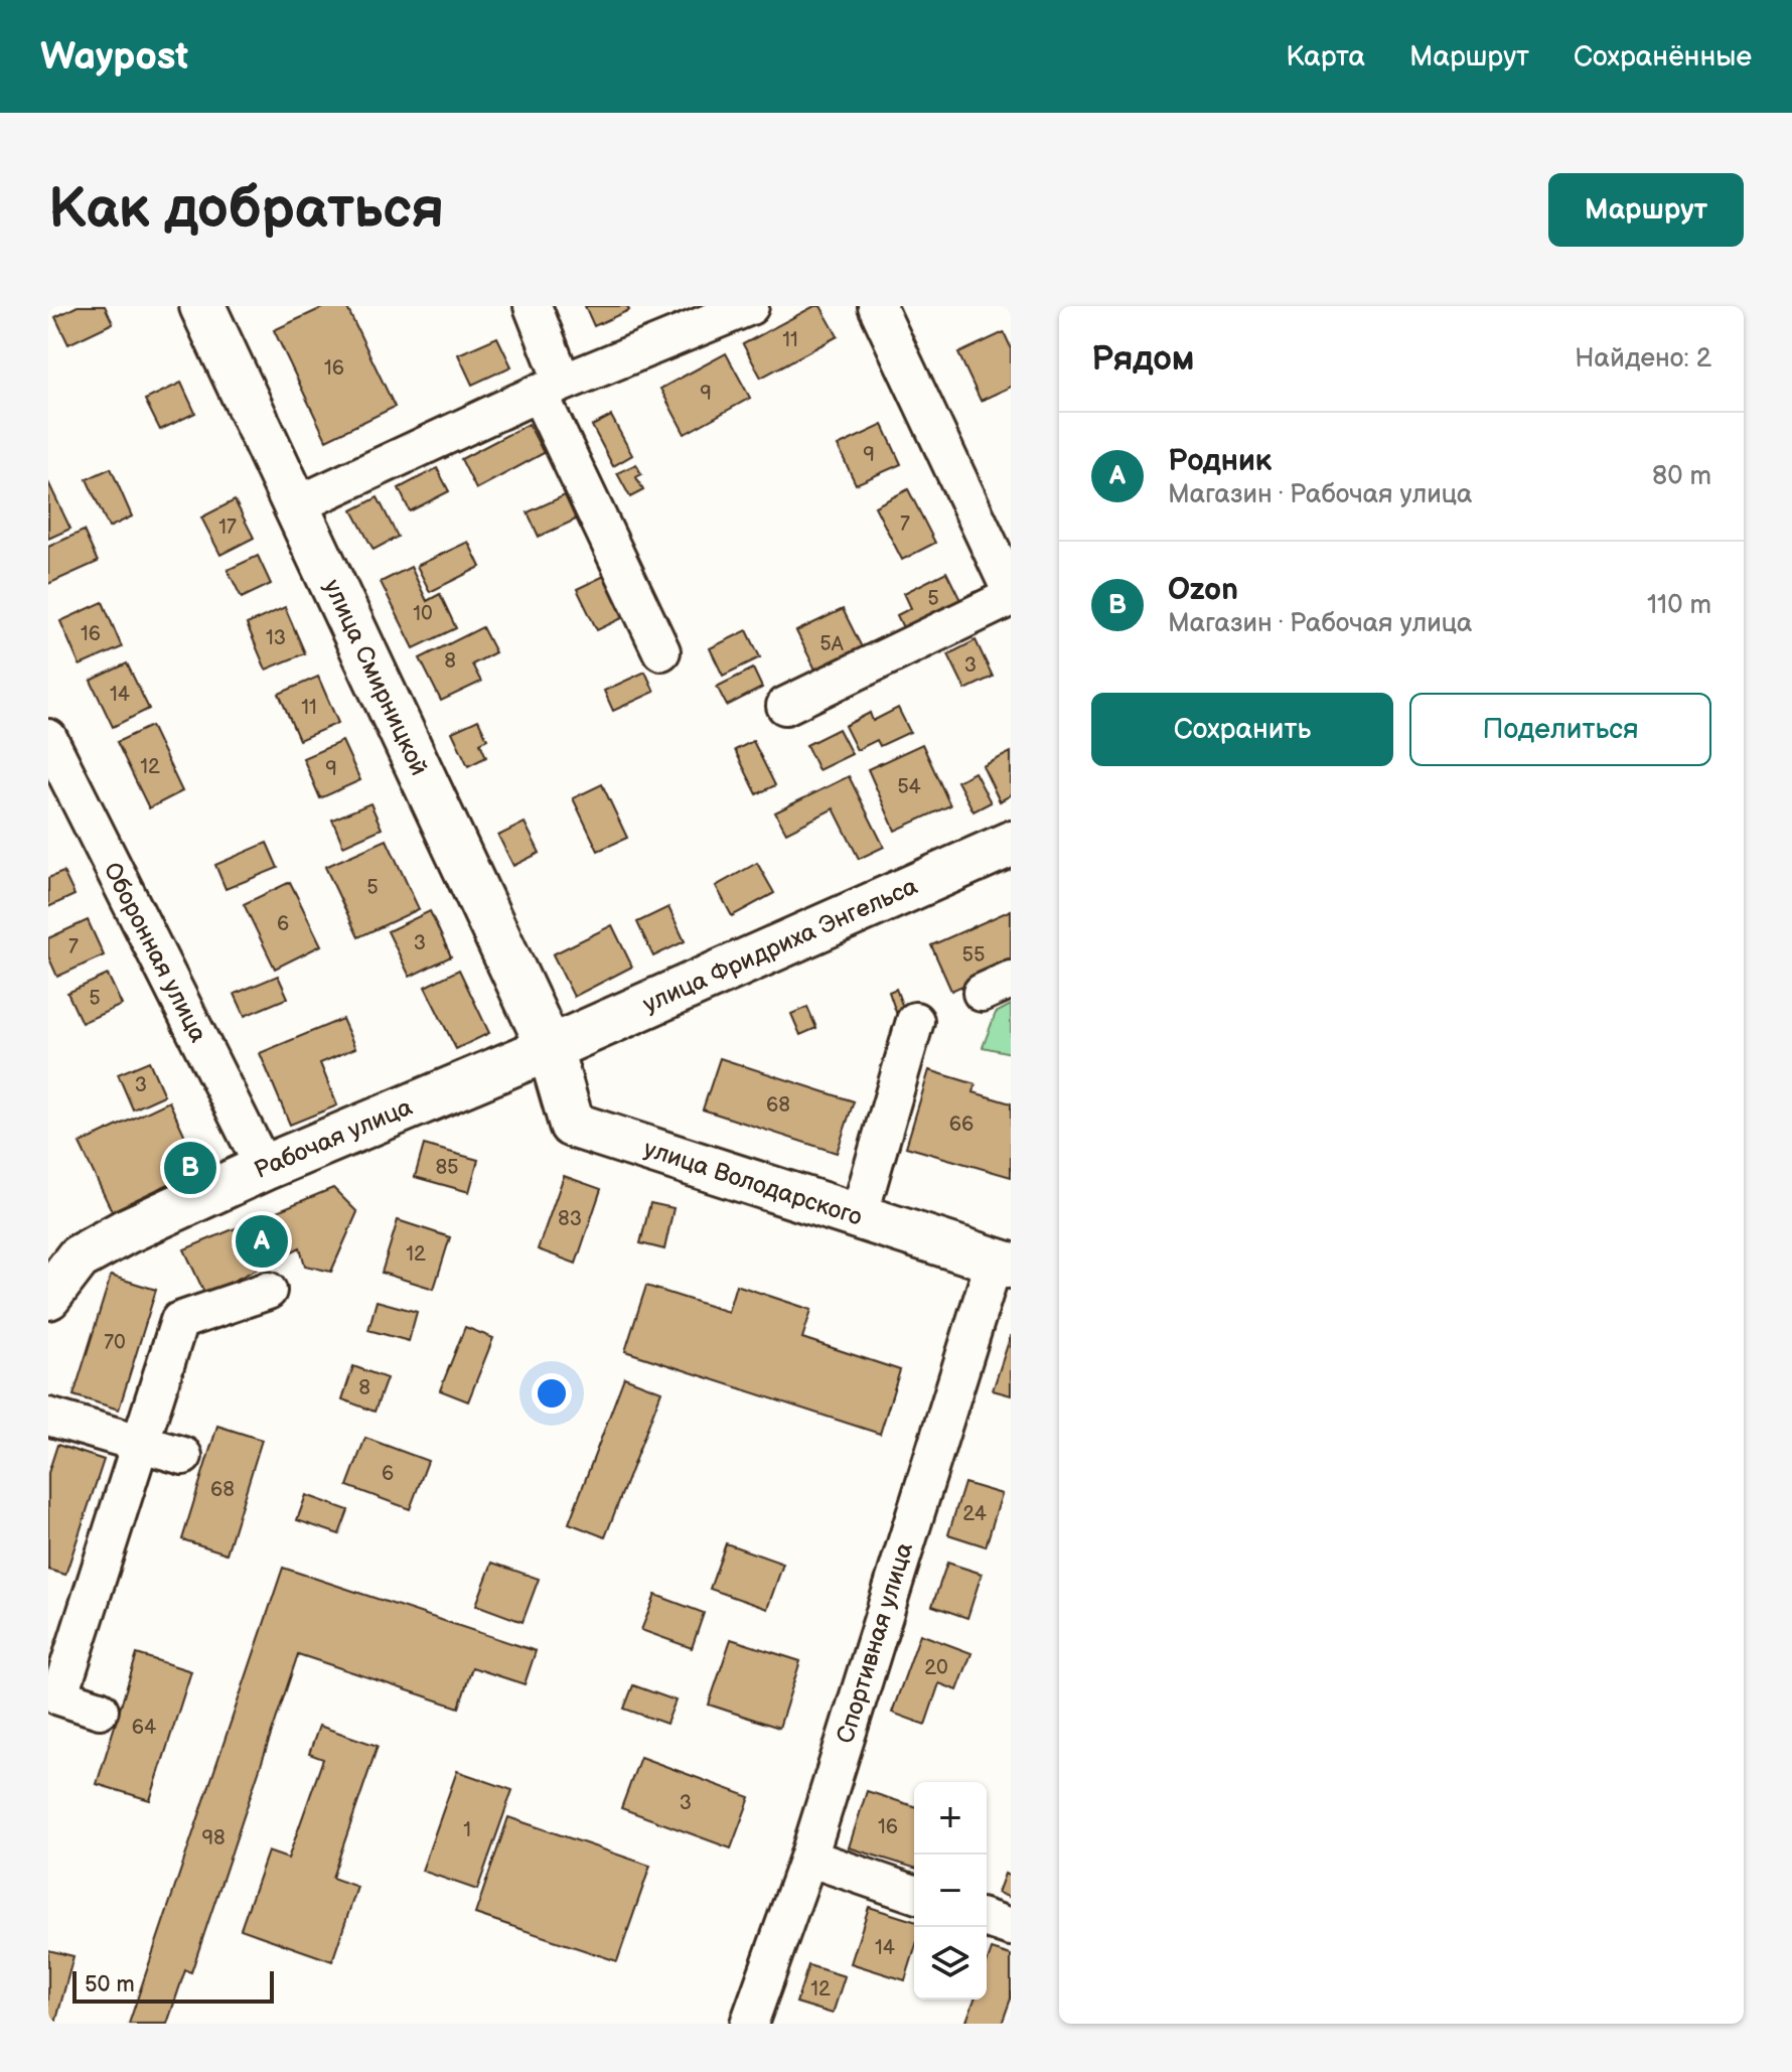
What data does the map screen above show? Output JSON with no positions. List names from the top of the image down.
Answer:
{
  "streets": {
    "main road": [
      "улица Смирницкой",
      "улица Фридриха Энгельса",
      "Рабочая улица",
      "улица Володарского"
    ],
    "street": ["Оборонная улица", "Спортивная улица"]
  },
  "crossings": [
    ["улица Смирницкой", "улица Фридриха Энгельса"],
    ["улица Смирницкой", "Рабочая улица"],
    ["улица Смирницкой", "улица Володарского"],
    ["улица Фридриха Энгельса", "Рабочая улица"],
    ["улица Фридриха Энгельса", "улица Володарского"],
    ["Оборонная улица", "Рабочая улица"],
    ["Рабочая улица", "улица Володарского"],
    ["улица Володарского", "Спортивная улица"]
  ],
  "house_numbers": [
    "11",
    "16",
    "9",
    "9",
    "7",
    "17",
    "5",
    "10",
    "16",
    "13",
    "5А",
    "8",
    "3",
    "14",
    "11",
    "12",
    "9",
    "54",
    "5",
    "6",
    "3",
    "7",
    "55",
    "5",
    "3",
    "68",
    "66",
    "85",
    "83",
    "12",
    "70",
    "8",
    "6",
    "68",
    "24",
    "20",
    "64",
    "3",
    "16",
    "1",
    "98",
    "14",
    "12"
  ],
  "scale_bar": "50 m",
  "page": {
    "header": "Waypost",
    "nav": ["Карта", "Маршрут", "Сохранённые"],
    "buttons": [
      "Маршрут",
      ["Сохранить", "Поделиться"]
    ],
    "title": "Как добраться",
    "heading": ["Рядом", "Найдено: 2"],
    "list": [
      {
        "mark": "A",
        "name": "Родник",
        "note": "Магазин · Рабочая улица",
        "value": "80 m"
      },
      {
        "mark": "B",
        "name": "Ozon",
        "note": "Магазин · Рабочая улица",
        "value": "110 m"
      }
    ],
    "pins": ["B", "A"],
    "map_buttons": ["+", "−"],
    "scale": "50 m"
  }
}
